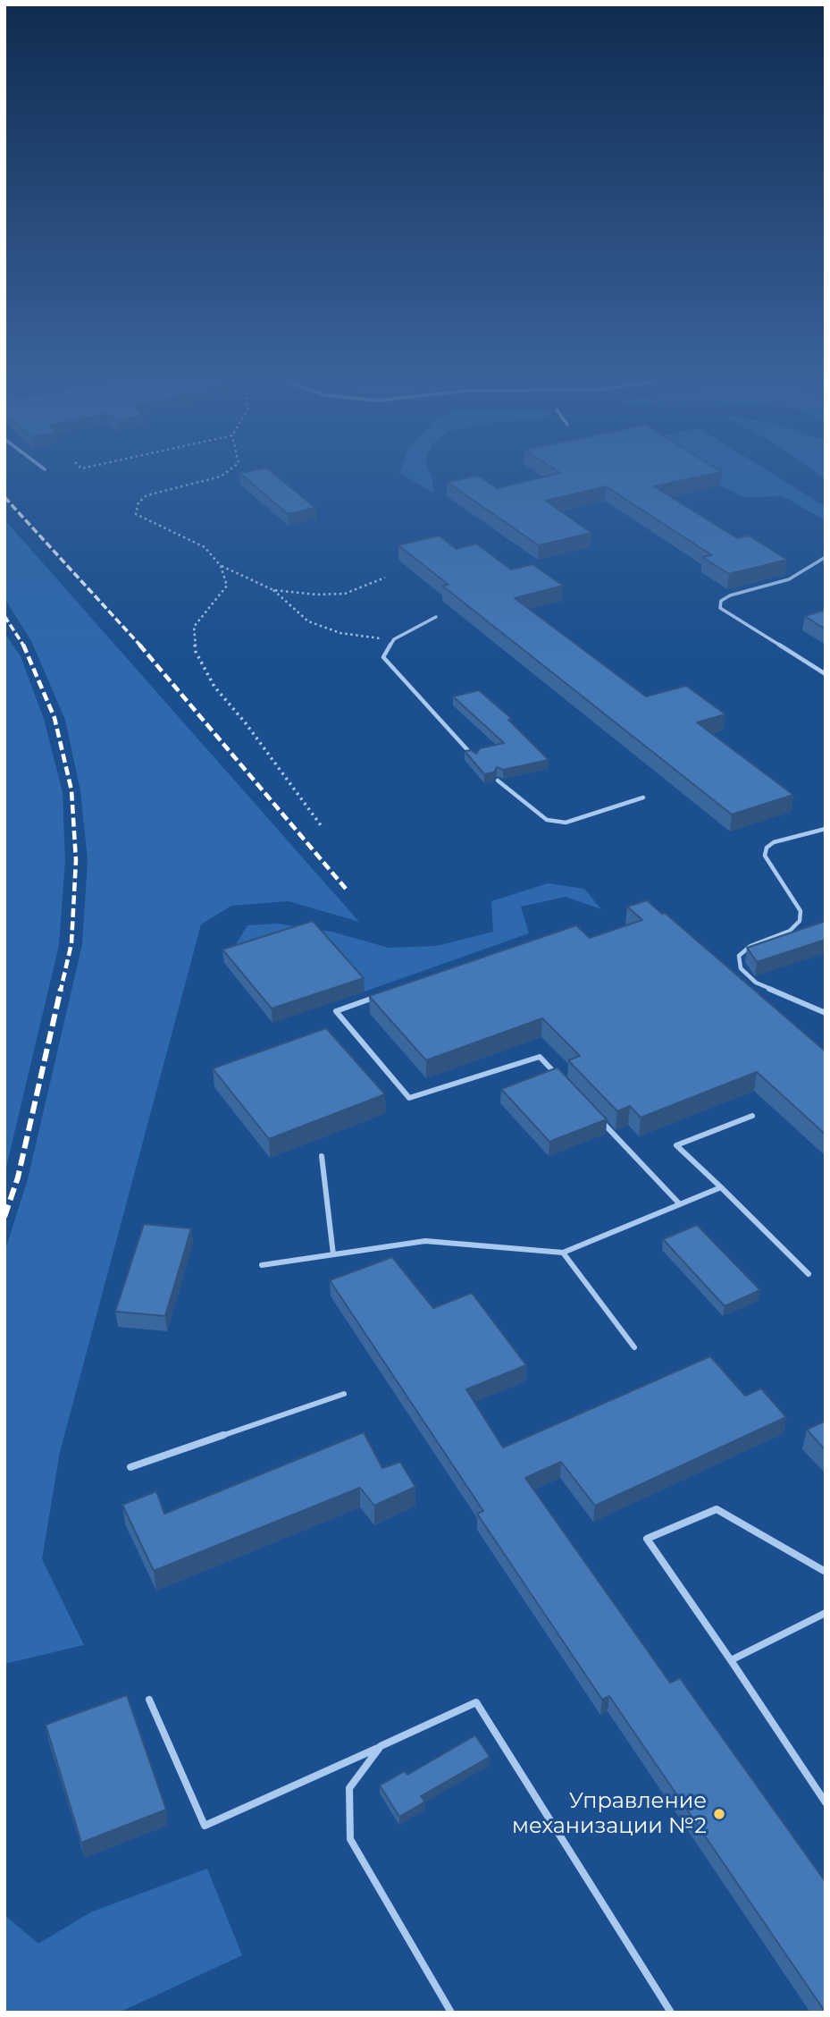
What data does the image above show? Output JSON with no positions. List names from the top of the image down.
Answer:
{
  "places": ["Управление механизации №2"]
}
